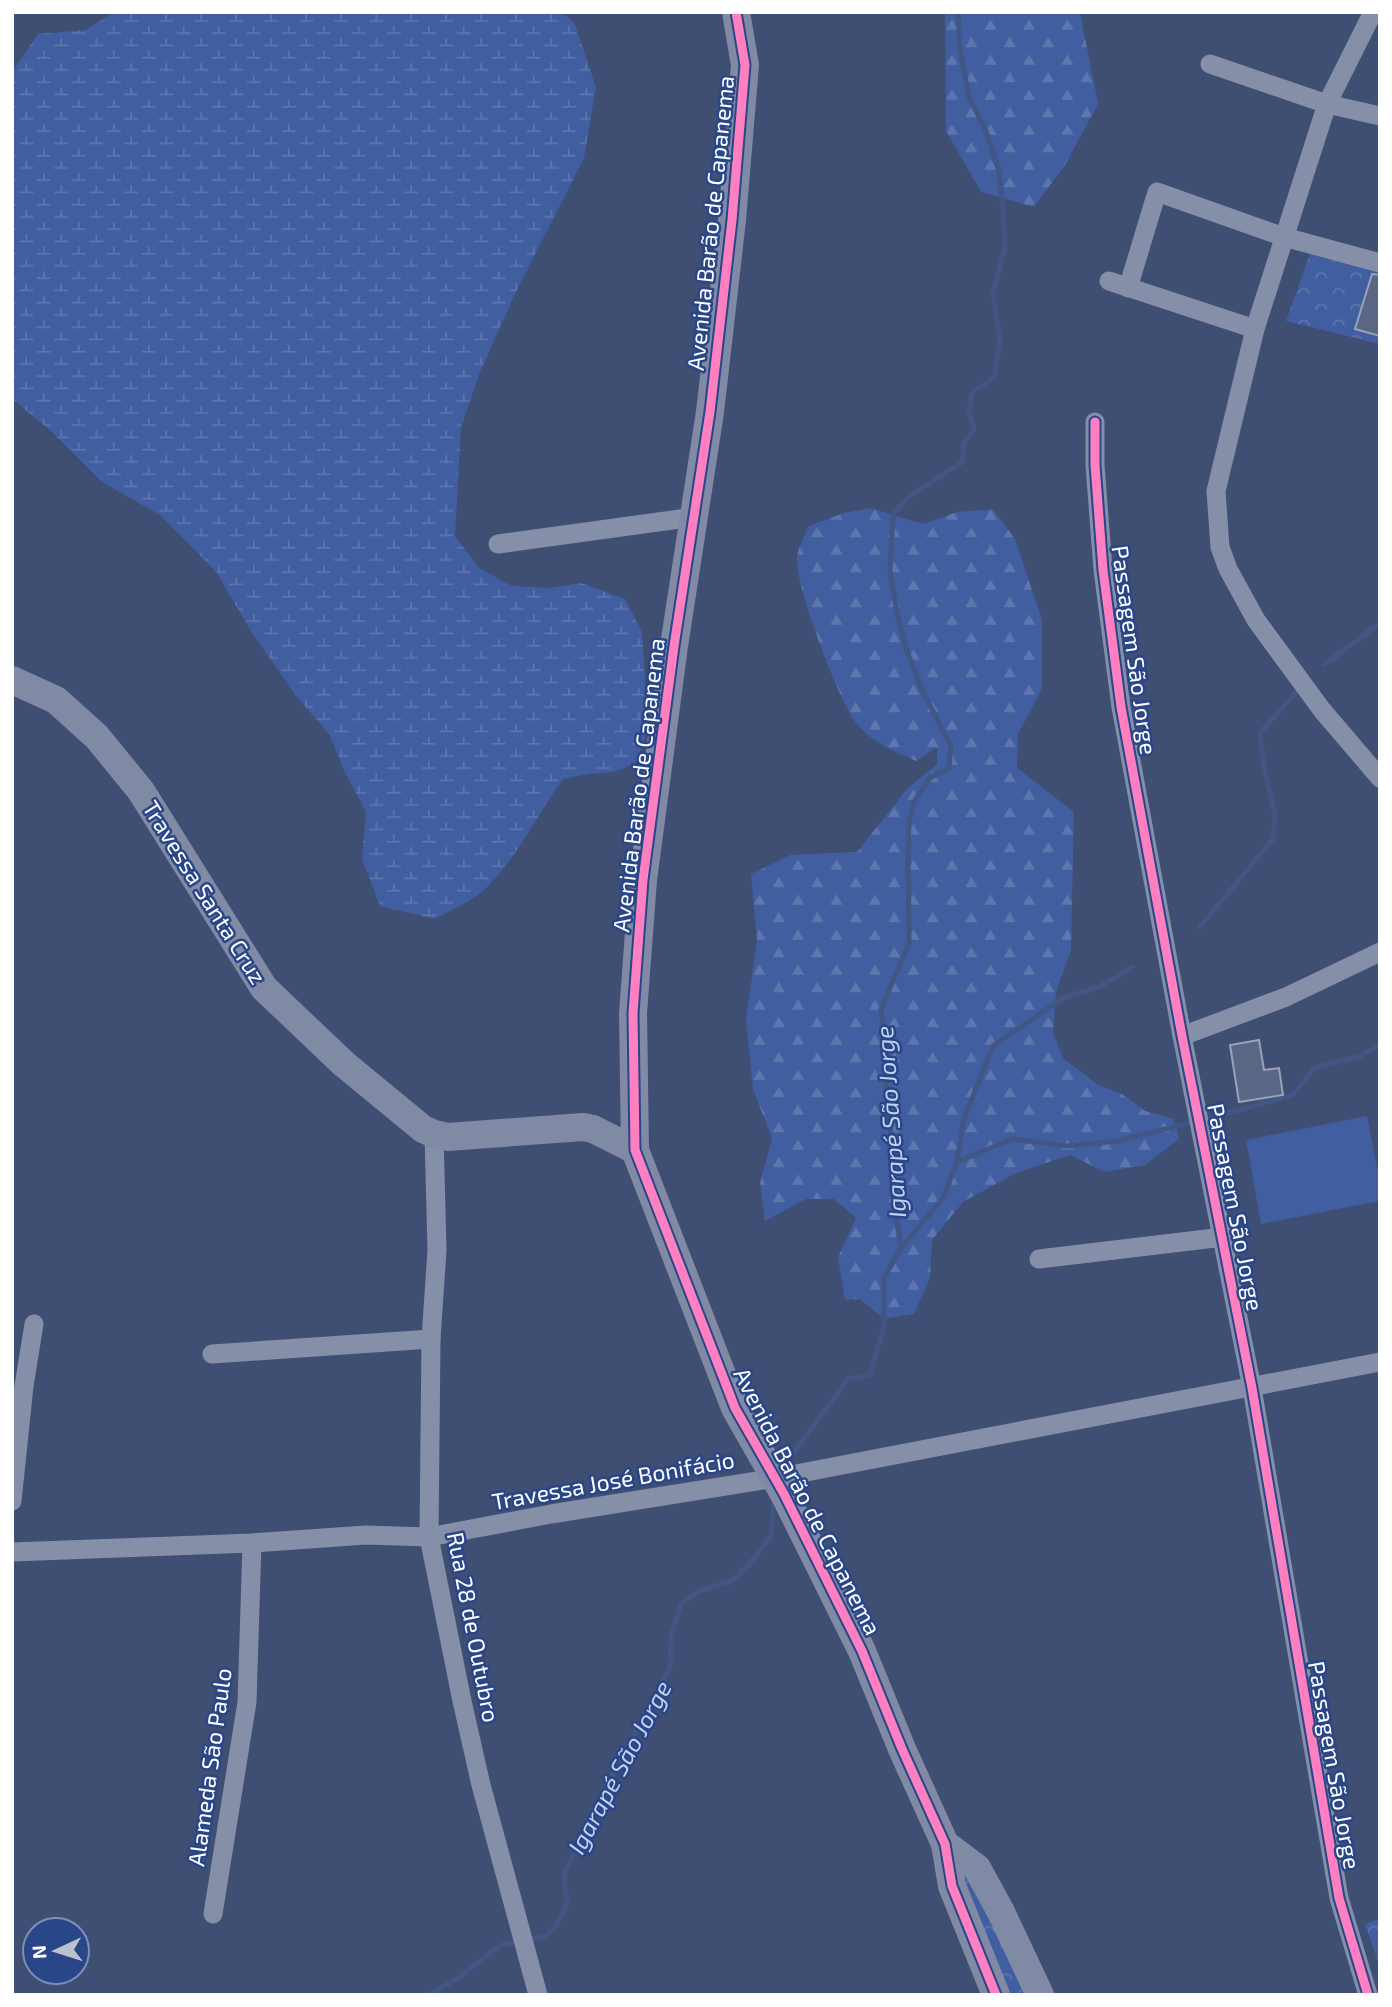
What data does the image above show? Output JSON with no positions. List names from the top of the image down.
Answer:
{
  "streets": {
    "street": [
      "Avenida Barão de Capanema",
      "Passagem São Jorge",
      "Travessa Santa Cruz",
      "Travessa José Bonifácio",
      "Rua 28 de Outubro",
      "Alameda São Paulo"
    ]
  },
  "crossings": [
    ["Avenida Barão de Capanema", "Travessa Santa Cruz"],
    ["Avenida Barão de Capanema", "Travessa José Bonifácio"],
    ["Passagem São Jorge", "Travessa José Bonifácio"],
    ["Travessa Santa Cruz", "Rua 28 de Outubro"],
    ["Travessa José Bonifácio", "Rua 28 de Outubro"],
    ["Travessa José Bonifácio", "Alameda São Paulo"]
  ],
  "water": ["Igarapé São Jorge"],
  "north": "left"
}
